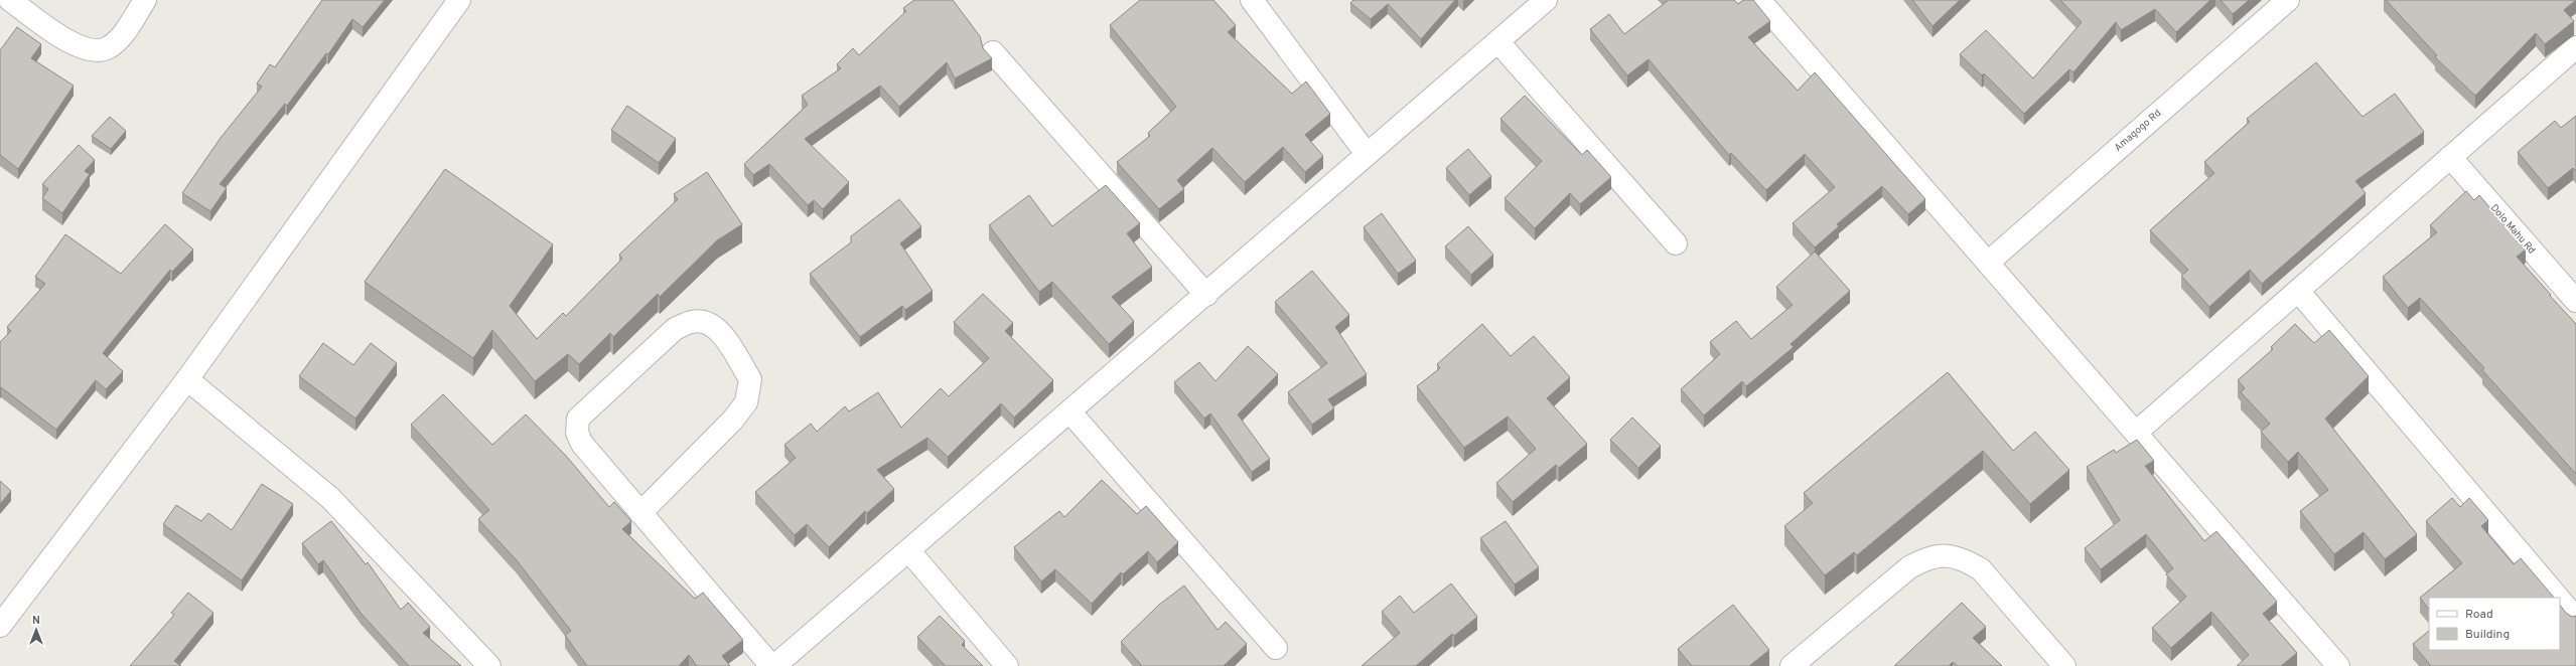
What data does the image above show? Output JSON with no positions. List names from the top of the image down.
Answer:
{
  "streets": {
    "street": ["Amagogo Rd", "Dolo Mahu Rd"]
  },
  "legend": ["Road", "Building"],
  "north": "top"
}
